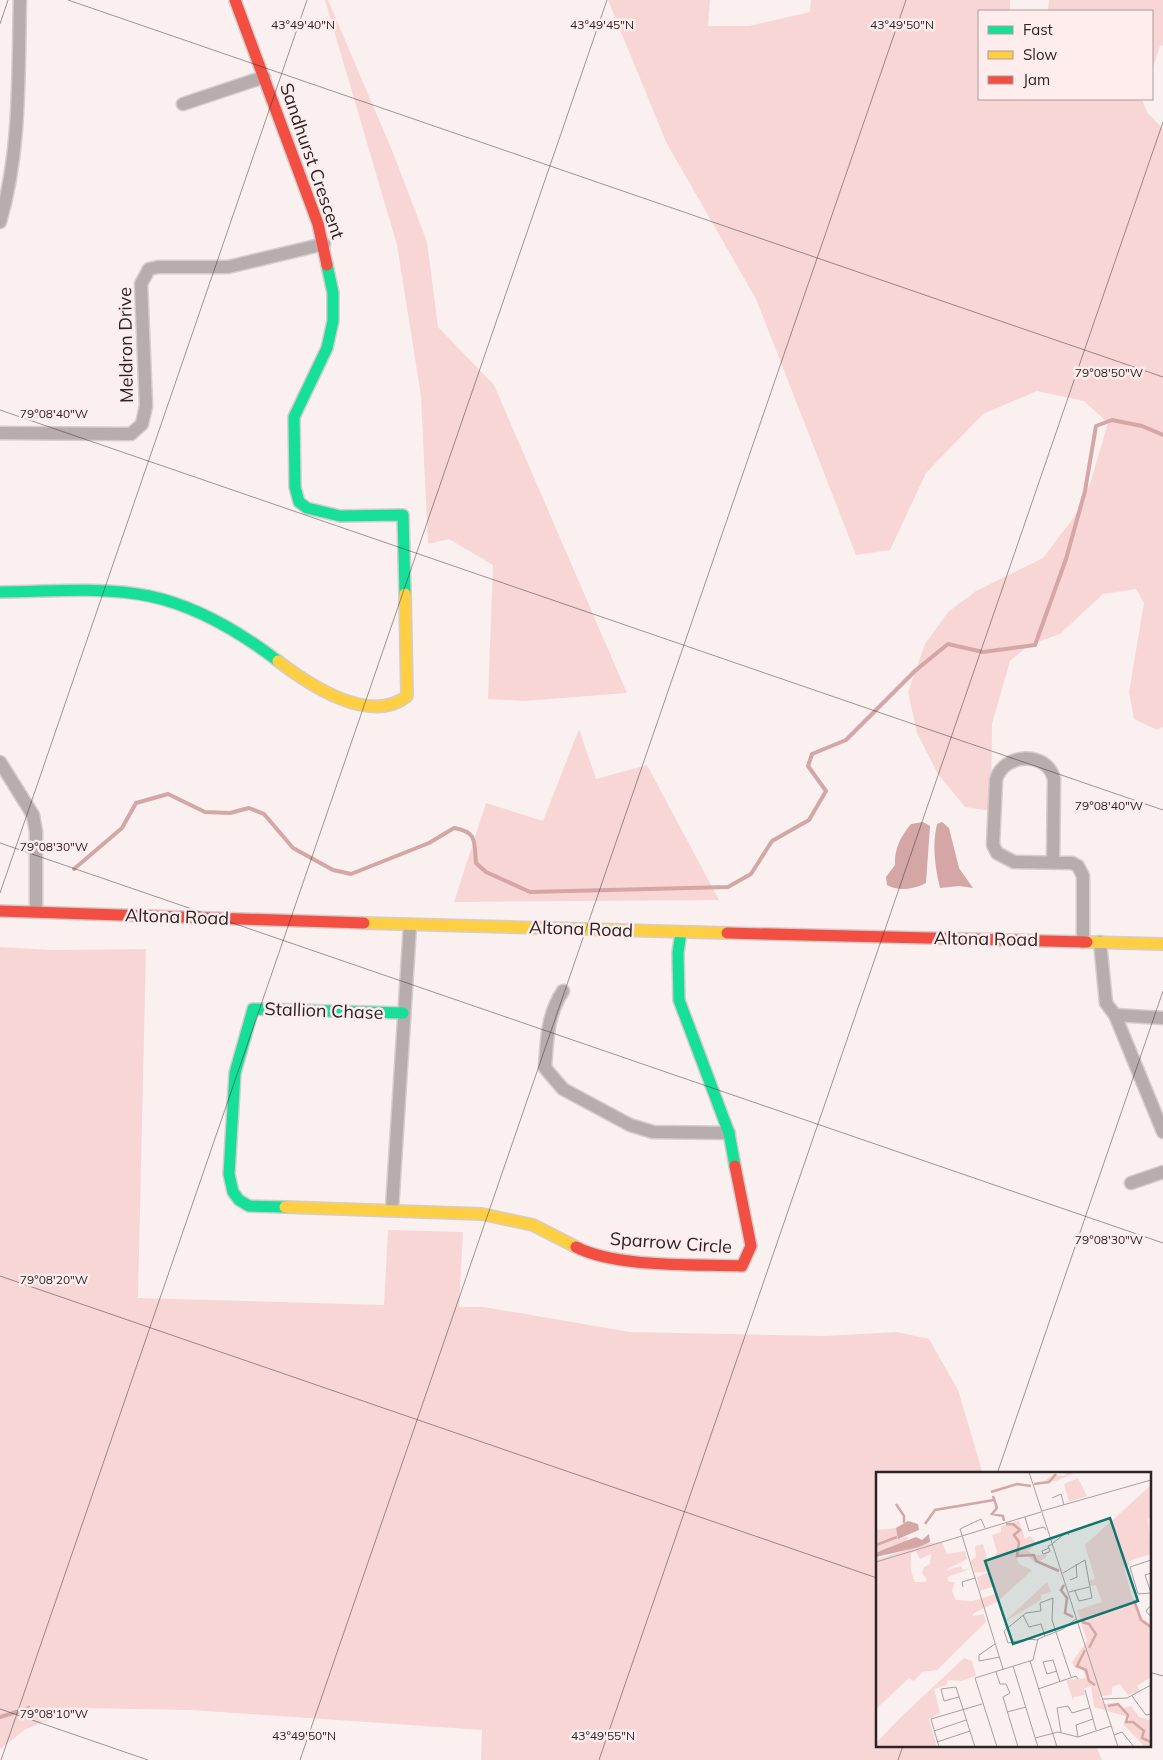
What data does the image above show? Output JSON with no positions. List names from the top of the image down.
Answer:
{
  "streets": {
    "street": [
      "Sandhurst Crescent",
      "Meldron Drive",
      "Altona Road",
      "Stallion Chase",
      "Sparrow Circle"
    ]
  },
  "crossings": [
    ["Sandhurst Crescent", "Meldron Drive"],
    ["Altona Road", "Sparrow Circle"],
    ["Stallion Chase", "Sparrow Circle"]
  ],
  "legend": ["Fast", "Slow", "Jam"],
  "coordinates": [
    "43°49'40\"N",
    "43°49'45\"N",
    "43°49'50\"N",
    "79°08'50\"W",
    "79°08'40\"W",
    "79°08'30\"W",
    "79°08'20\"W",
    "79°08'10\"W",
    "43°49'55\"N"
  ]
}
